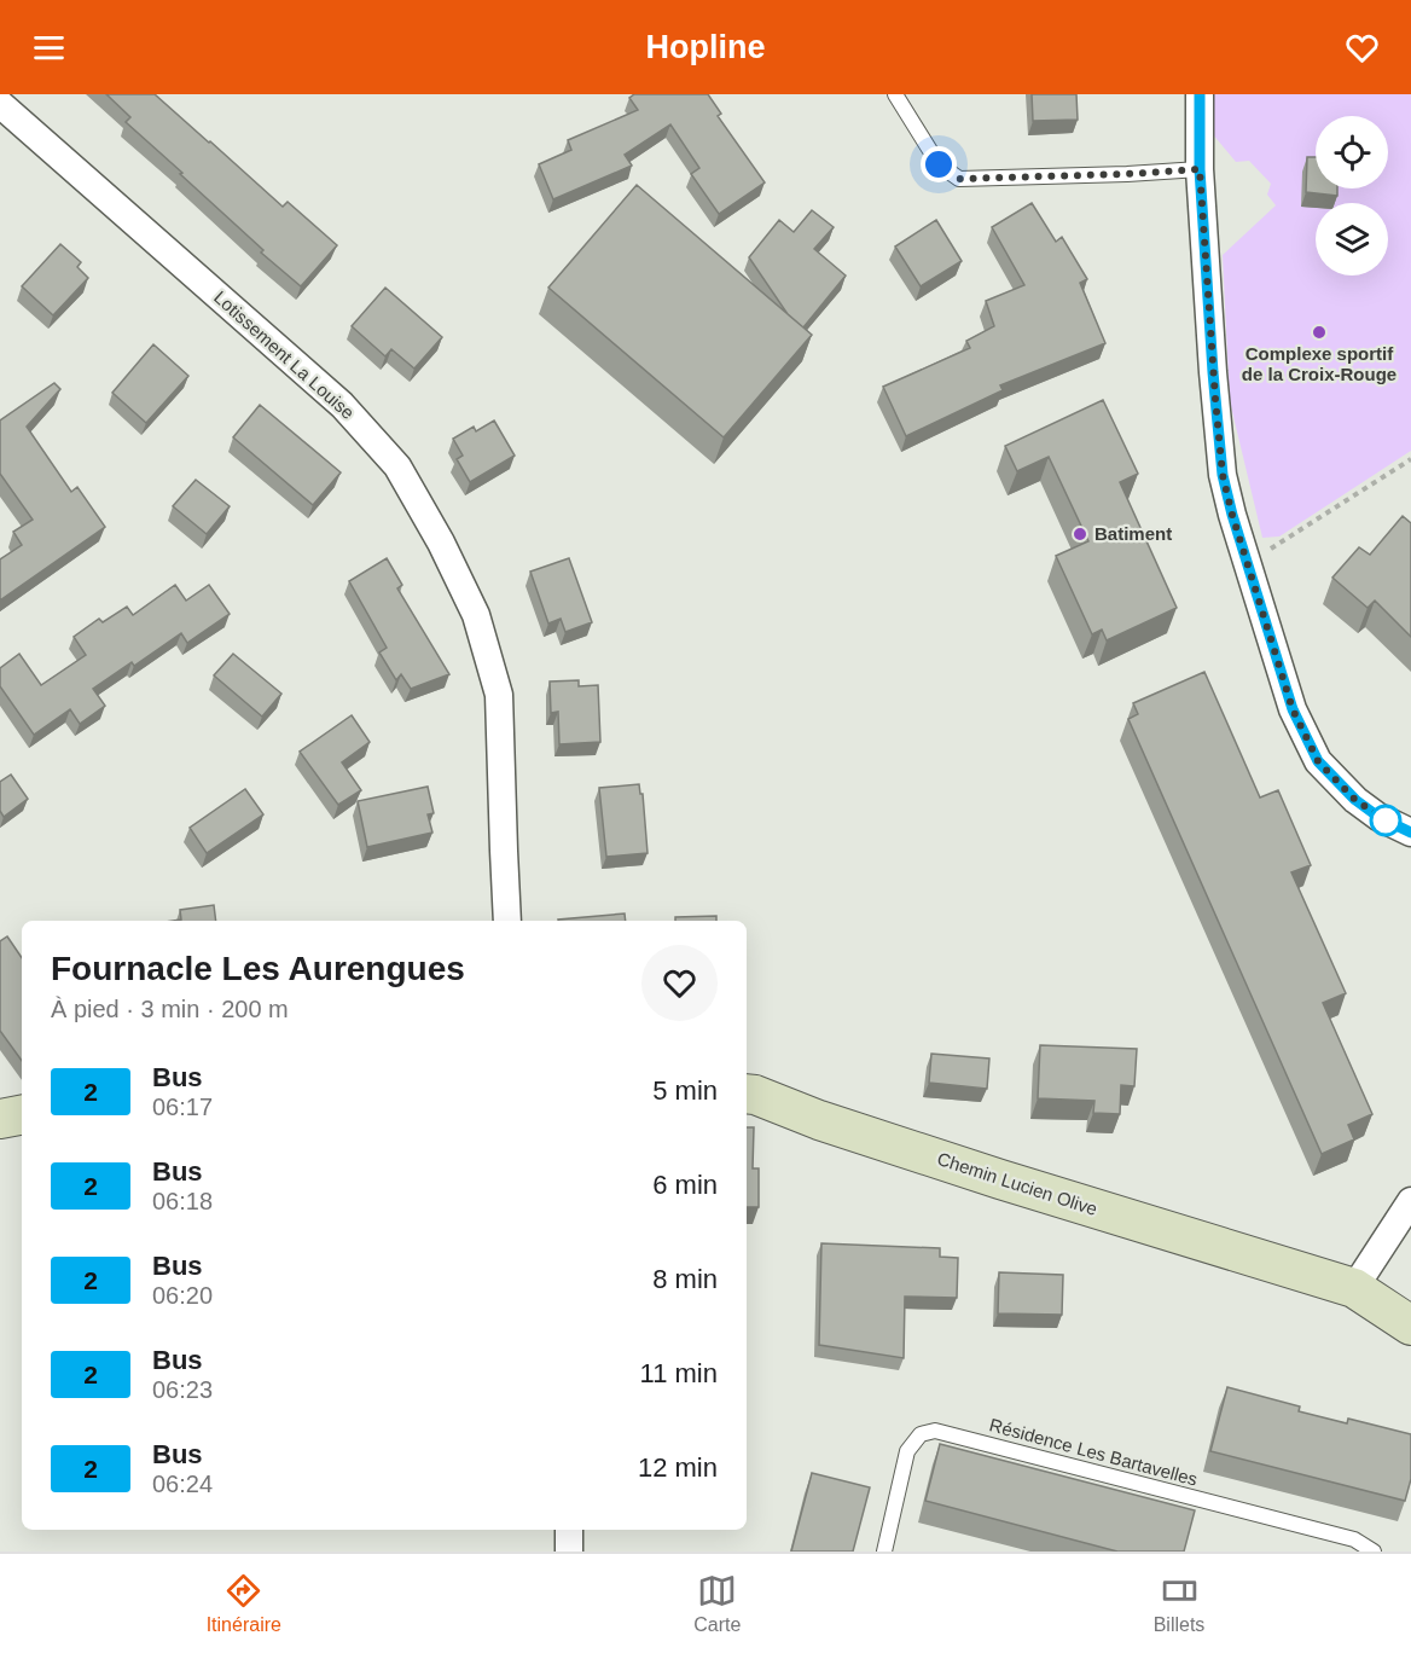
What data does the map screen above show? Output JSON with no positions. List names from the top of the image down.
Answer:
{
  "streets": {
    "street": ["Lotissement La Louise", "Chemin Lucien Olive"],
    "lane": ["Résidence Les Bartavelles"]
  },
  "places": ["Complexe sportif de la Croix-Rouge", "Batiment"],
  "lines": ["bus line 2"],
  "page": {
    "header": "Hopline",
    "heading": ["Fournacle Les Aurengues", "À pied · 3 min · 200 m"],
    "list": [
      {
        "mark": "2",
        "name": "Bus",
        "note": "06:17",
        "value": "5 min"
      },
      {
        "mark": "2",
        "name": "Bus",
        "note": "06:18",
        "value": "6 min"
      },
      {
        "mark": "2",
        "name": "Bus",
        "note": "06:20",
        "value": "8 min"
      },
      {
        "mark": "2",
        "name": "Bus",
        "note": "06:23",
        "value": "11 min"
      },
      {
        "mark": "2",
        "name": "Bus",
        "note": "06:24",
        "value": "12 min"
      }
    ],
    "tabs": ["Itinéraire", "Carte", "Billets"]
  }
}
